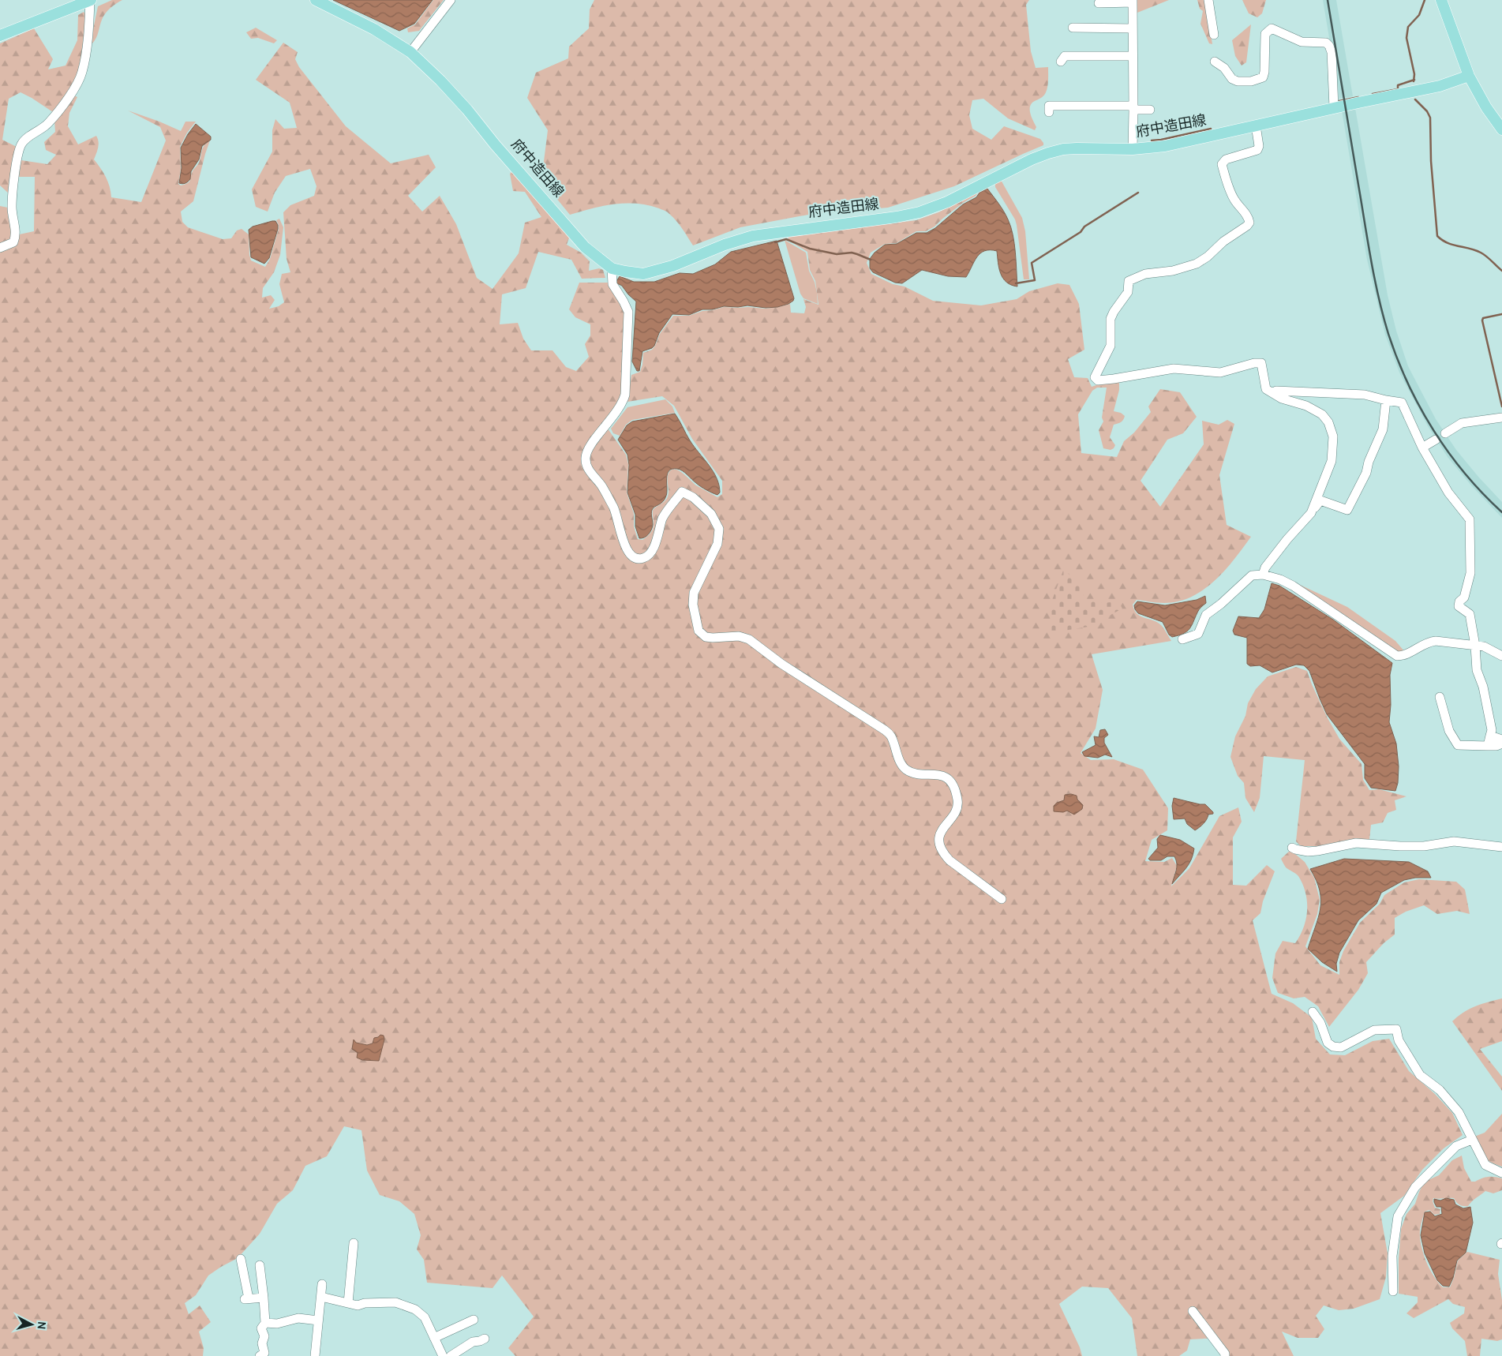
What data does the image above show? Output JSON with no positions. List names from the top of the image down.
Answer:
{
  "streets": {
    "main road": ["府中造田線"]
  },
  "north": "right"
}
